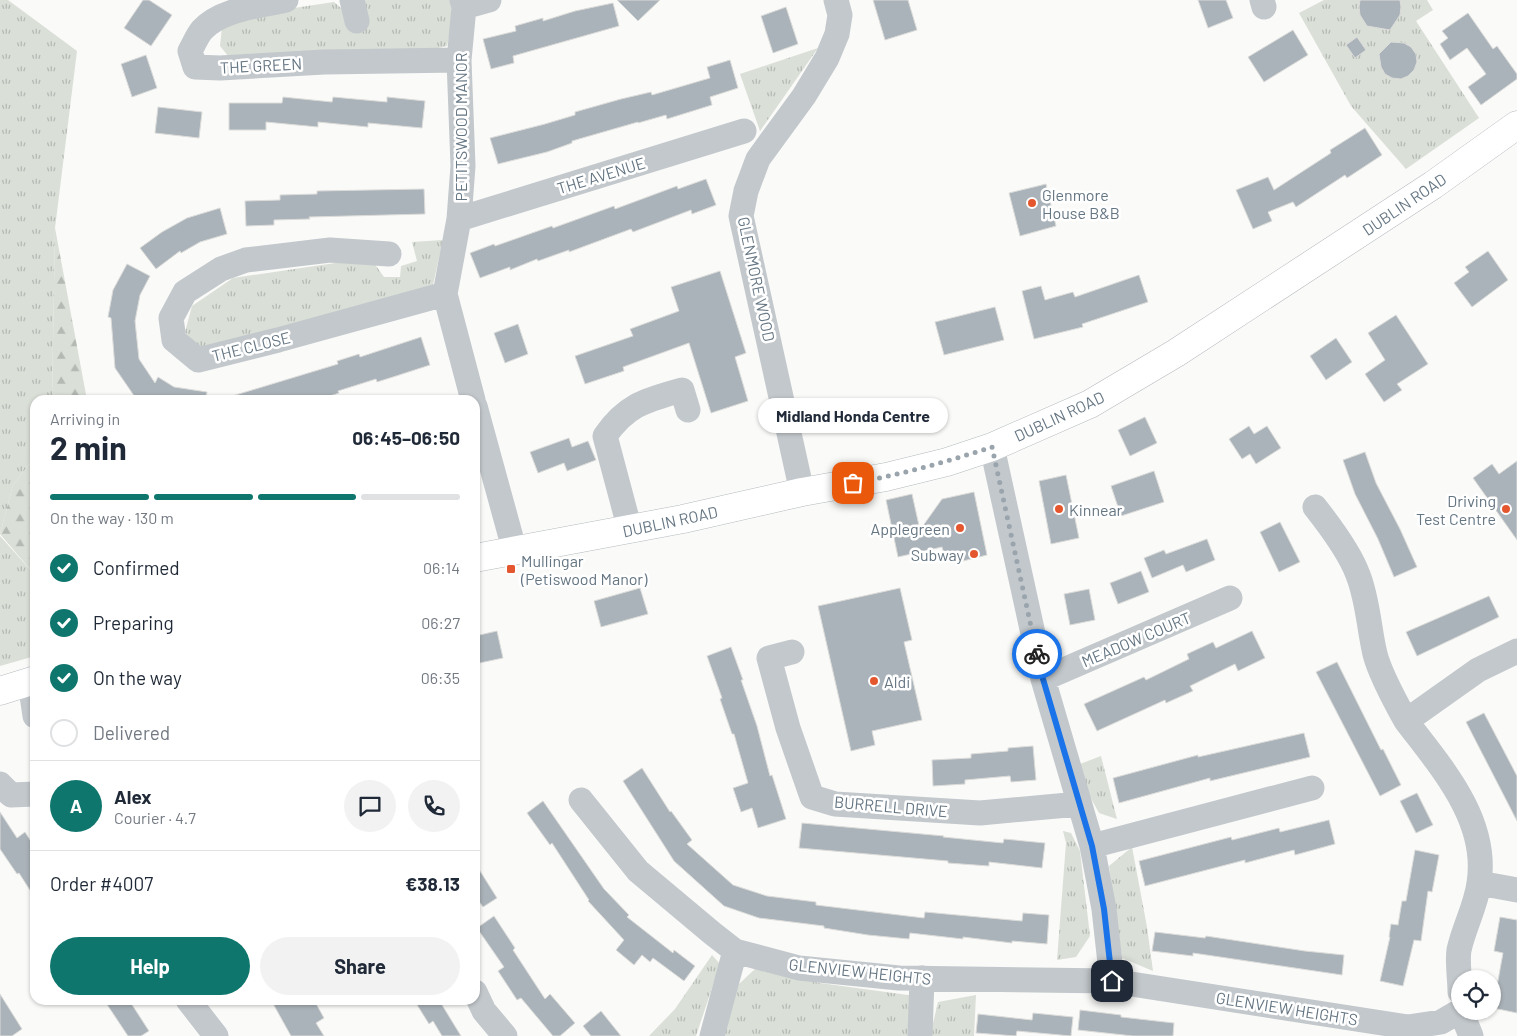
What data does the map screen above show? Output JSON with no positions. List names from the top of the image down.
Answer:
{
  "streets": {
    "main road": ["DUBLIN ROAD"],
    "street": [
      "THE GREEN",
      "PETITSWOOD MANOR",
      "THE AVENUE",
      "GLENMORE WOOD",
      "THE CLOSE",
      "MEADOW COURT",
      "BURRELL DRIVE",
      "GLENVIEW HEIGHTS"
    ]
  },
  "crossings": [
    ["THE GREEN", "PETITSWOOD MANOR"],
    ["PETITSWOOD MANOR", "THE AVENUE"],
    ["PETITSWOOD MANOR", "THE CLOSE"],
    ["DUBLIN ROAD", "GLENMORE WOOD"]
  ],
  "places": {
    "other": [
      "Glenmore House B&B",
      "Midland Honda Centre",
      "Kinnear",
      "Driving Test Centre",
      "Applegreen",
      "Subway",
      "Aldi"
    ],
    "transit": ["Mullingar (Petiswood Manor)"]
  },
  "page": {
    "heading": ["2 min", "Arriving in", "06:45–06:50"],
    "panel": [
      "Alex",
      "Courier · 4.7",
      "Order #4007",
      "€38.13"
    ],
    "bubble": "Midland Honda Centre",
    "bar": "On the way · 130 m",
    "list": [
      ["Confirmed", "06:14"],
      ["Preparing", "06:27"],
      ["On the way", "06:35"],
      "Delivered"
    ],
    "round": "A",
    "buttons": ["Help", "Share"]
  }
}
